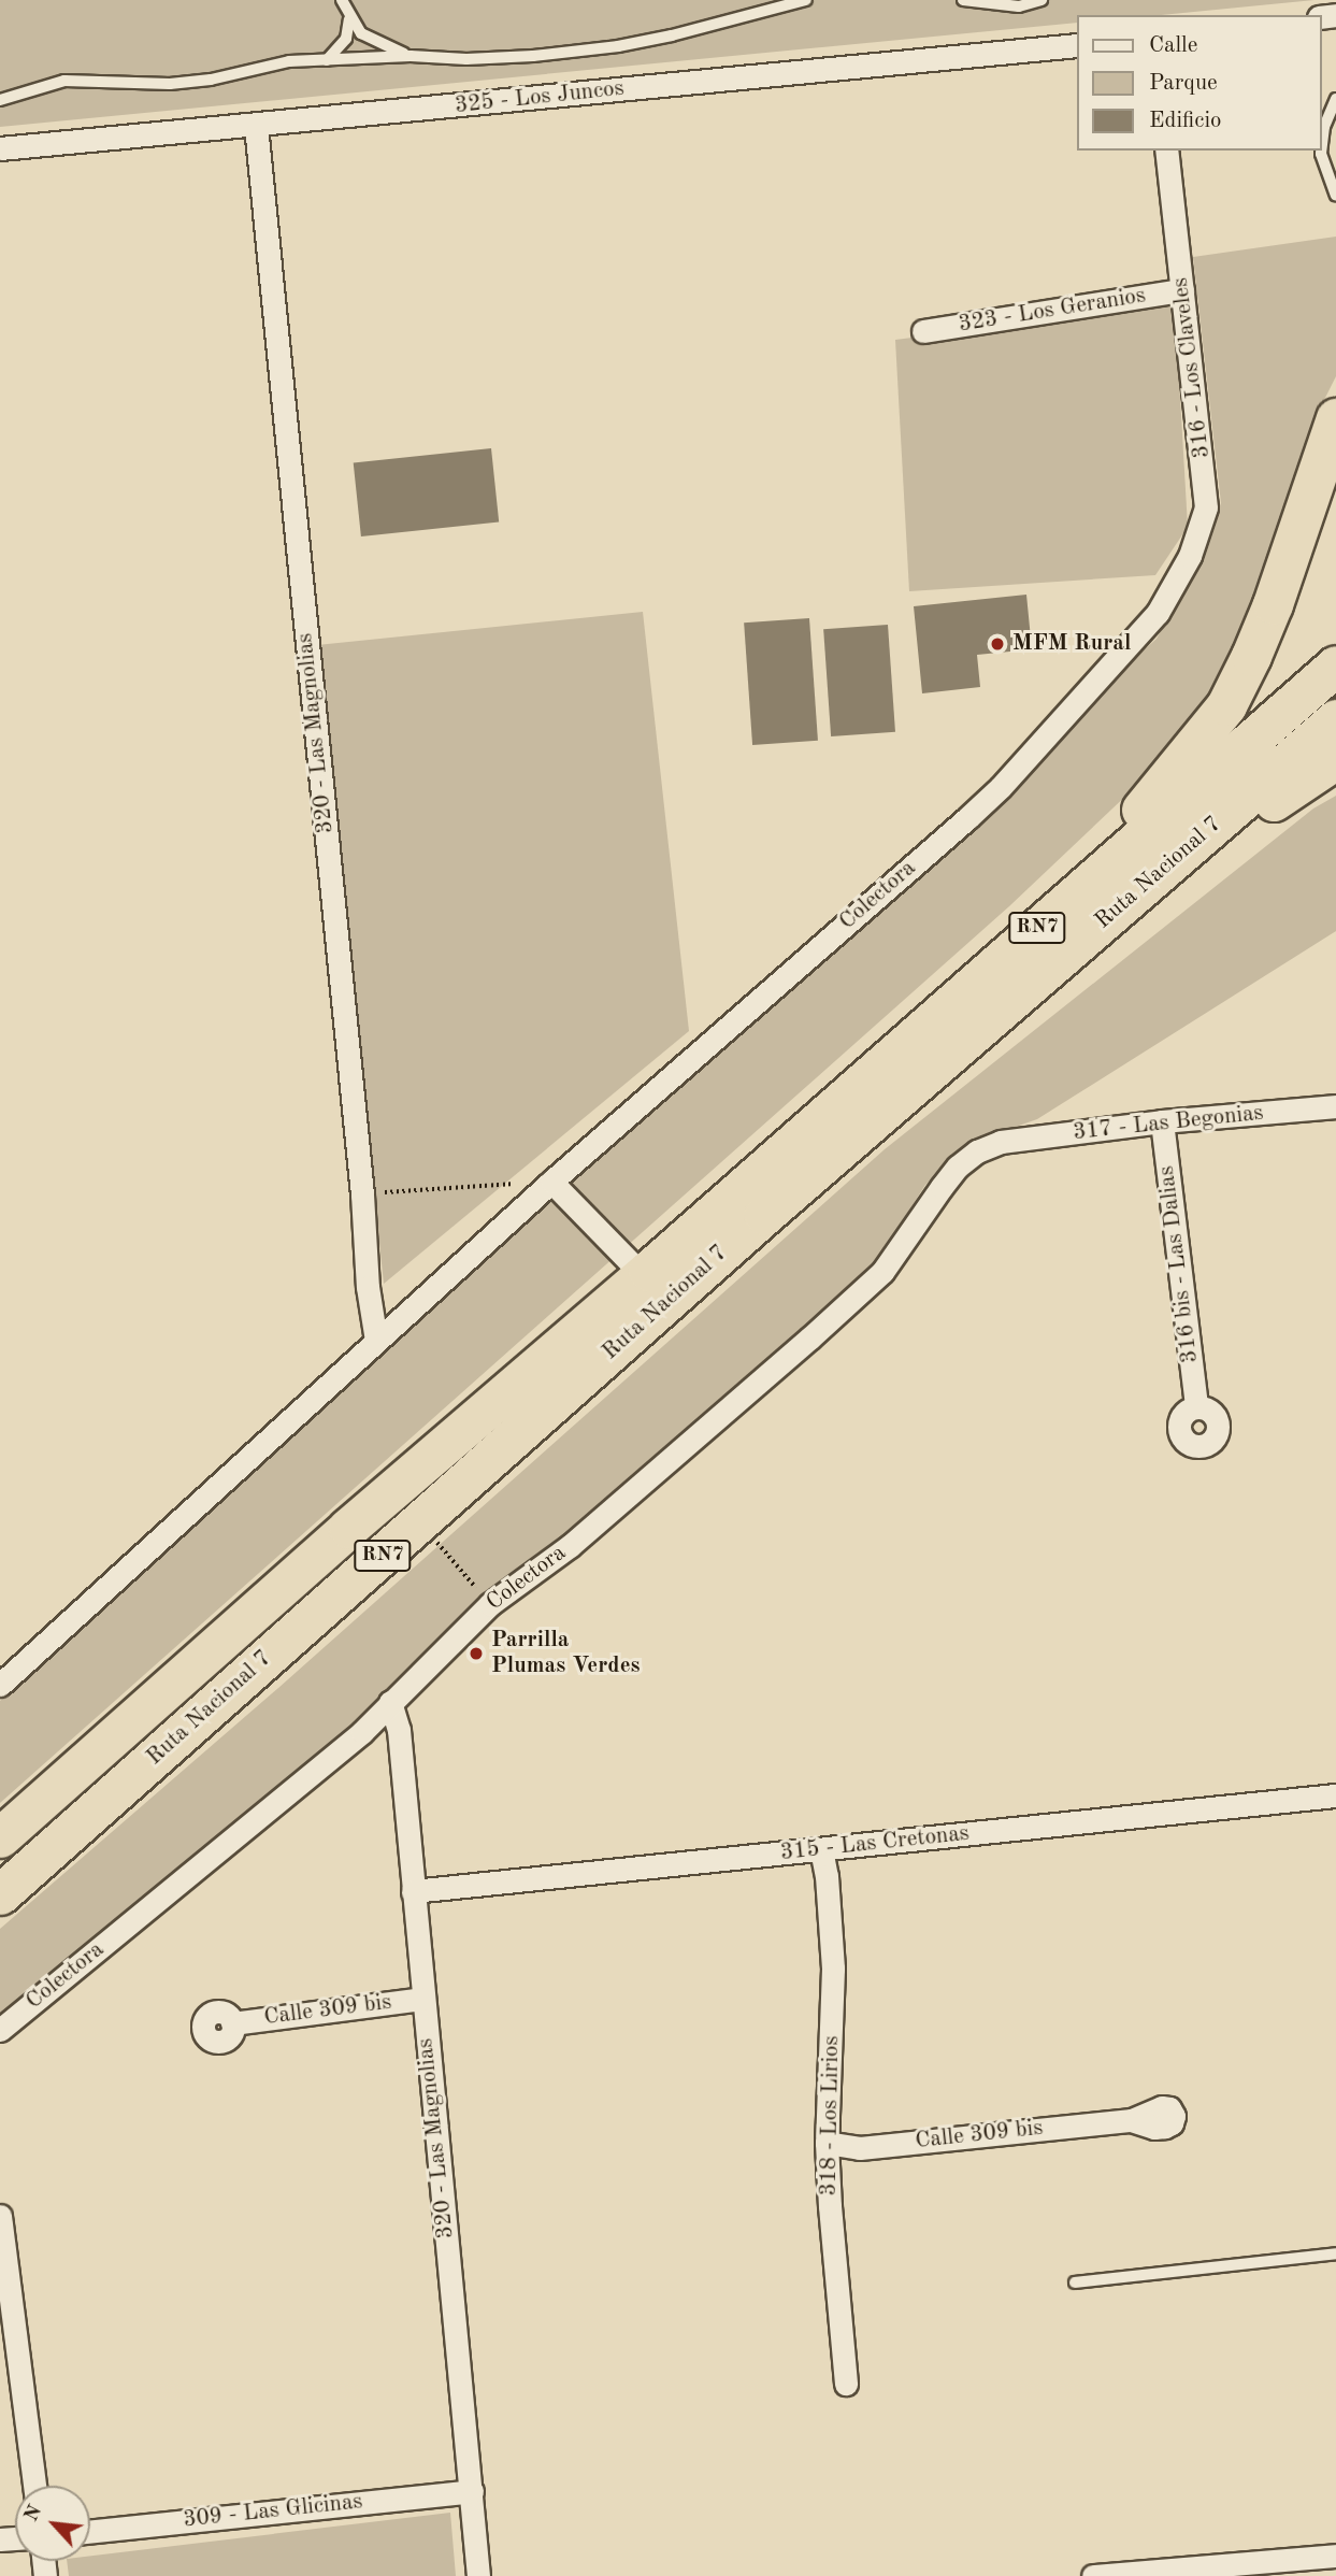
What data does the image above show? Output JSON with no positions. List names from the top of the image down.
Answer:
{
  "streets": {
    "highway": ["Ruta Nacional 7", "RN7"],
    "street": [
      "325 - Los Juncos",
      "323 - Los Geranios",
      "316 - Los Claveles",
      "320 - Las Magnolias",
      "Colectora",
      "317 - Las Begonias",
      "316 bis - Las Dalias",
      "315 - Las Cretonas",
      "Calle 309 bis",
      "318 - Los Lirios",
      "309 - Las Glicinas"
    ]
  },
  "crossings": [
    ["325 - Los Juncos", "320 - Las Magnolias"],
    ["323 - Los Geranios", "316 - Los Claveles"],
    ["316 - Los Claveles", "Colectora"],
    ["320 - Las Magnolias", "Colectora"],
    ["320 - Las Magnolias", "315 - Las Cretonas"],
    ["320 - Las Magnolias", "Calle 309 bis"],
    ["320 - Las Magnolias", "309 - Las Glicinas"],
    ["Colectora", "317 - Las Begonias"],
    ["317 - Las Begonias", "316 bis - Las Dalias"],
    ["315 - Las Cretonas", "318 - Los Lirios"],
    ["Calle 309 bis", "318 - Los Lirios"]
  ],
  "places": ["MFM Rural", "Parrilla Plumas Verdes"],
  "legend": ["Calle", "Parque", "Edificio"],
  "north": "top left"
}
